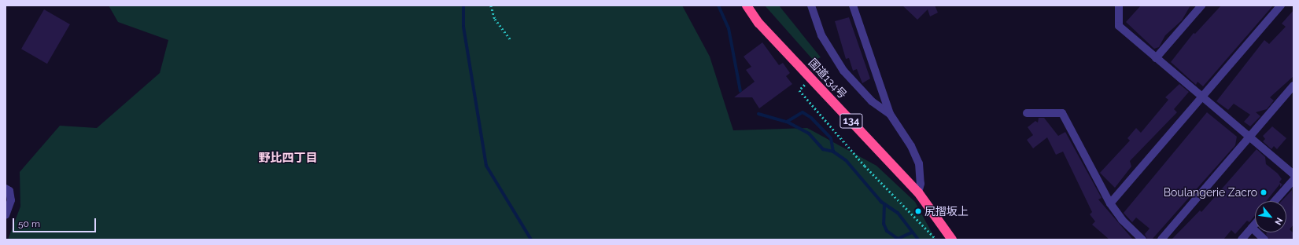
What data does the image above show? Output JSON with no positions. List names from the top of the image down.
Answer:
{
  "streets": {
    "highway": ["国道134号", "134"]
  },
  "districts": ["野比四丁目"],
  "places": ["Boulangerie Zacro", "尻摺坂上"],
  "scale_bar": "50 m",
  "north": "bottom right"
}
